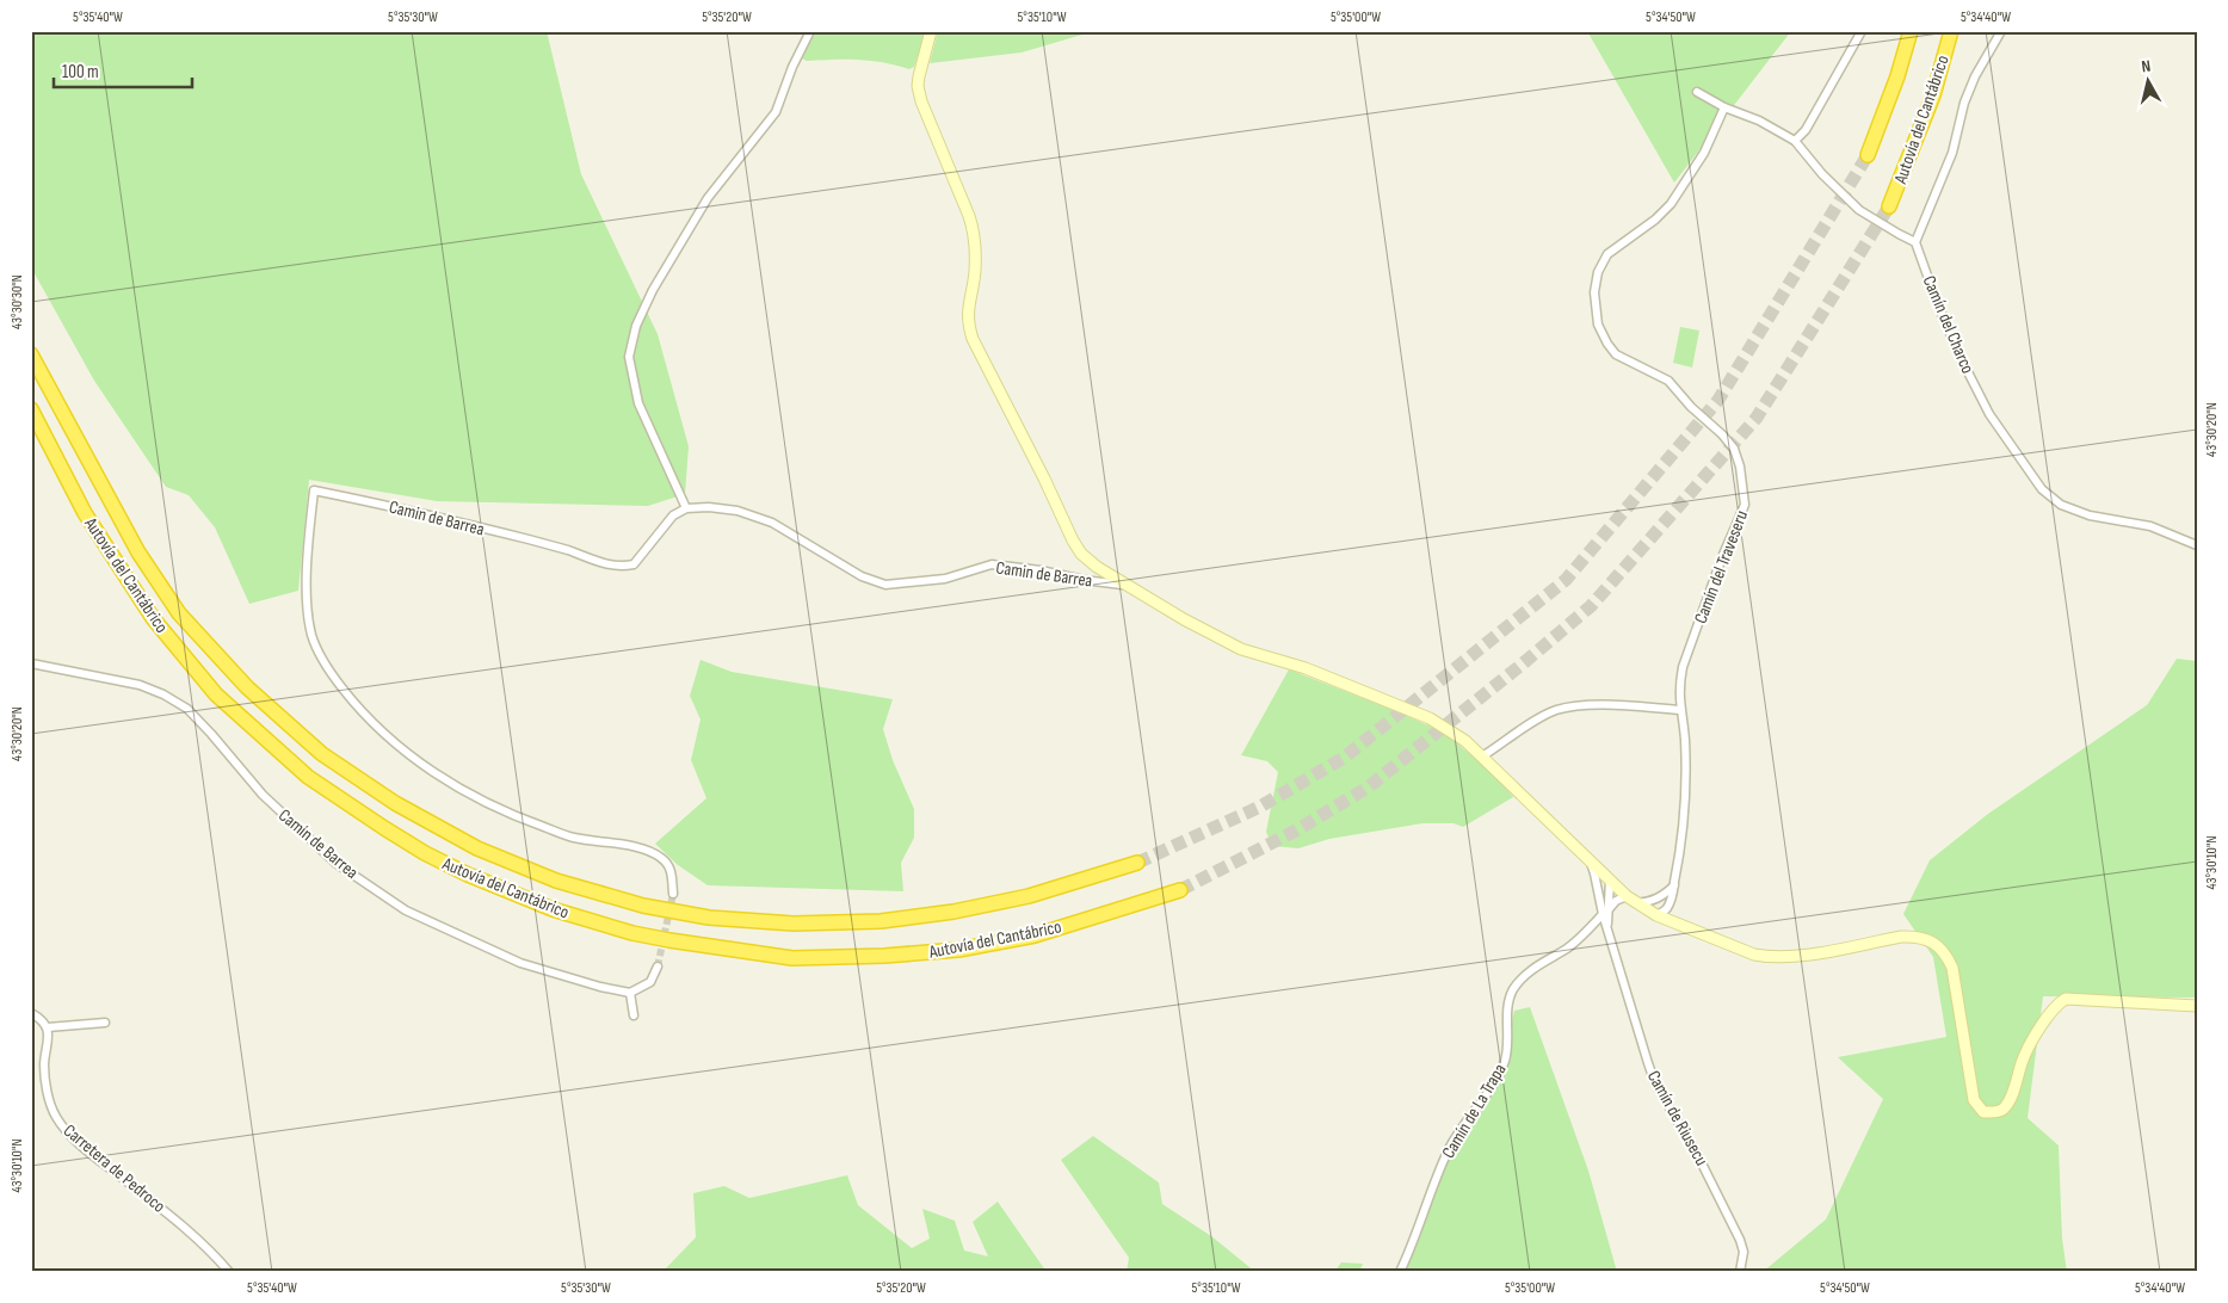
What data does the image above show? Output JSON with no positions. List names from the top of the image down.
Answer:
{
  "streets": {
    "highway": ["Autovía del Cantábrico"],
    "street": [
      "Camín del Charco",
      "Camin de Barrea",
      "Camín del Traveseru",
      "Camín de Barrea",
      "Camín de La Trapa",
      "Camín de Riusecu",
      "Carretera de Pedroco"
    ]
  },
  "crossings": [
    ["Camín de La Trapa", "Camín de Riusecu"]
  ],
  "scale_bar": "100 m",
  "north": "top",
  "coordinates": [
    "5°35'40\"W",
    "5°35'30\"W",
    "5°35'20\"W",
    "5°35'10\"W",
    "5°35'00\"W",
    "5°34'50\"W",
    "5°34'40\"W",
    "43°30'30\"N",
    "43°30'20\"N",
    "43°30'10\"N"
  ]
}
